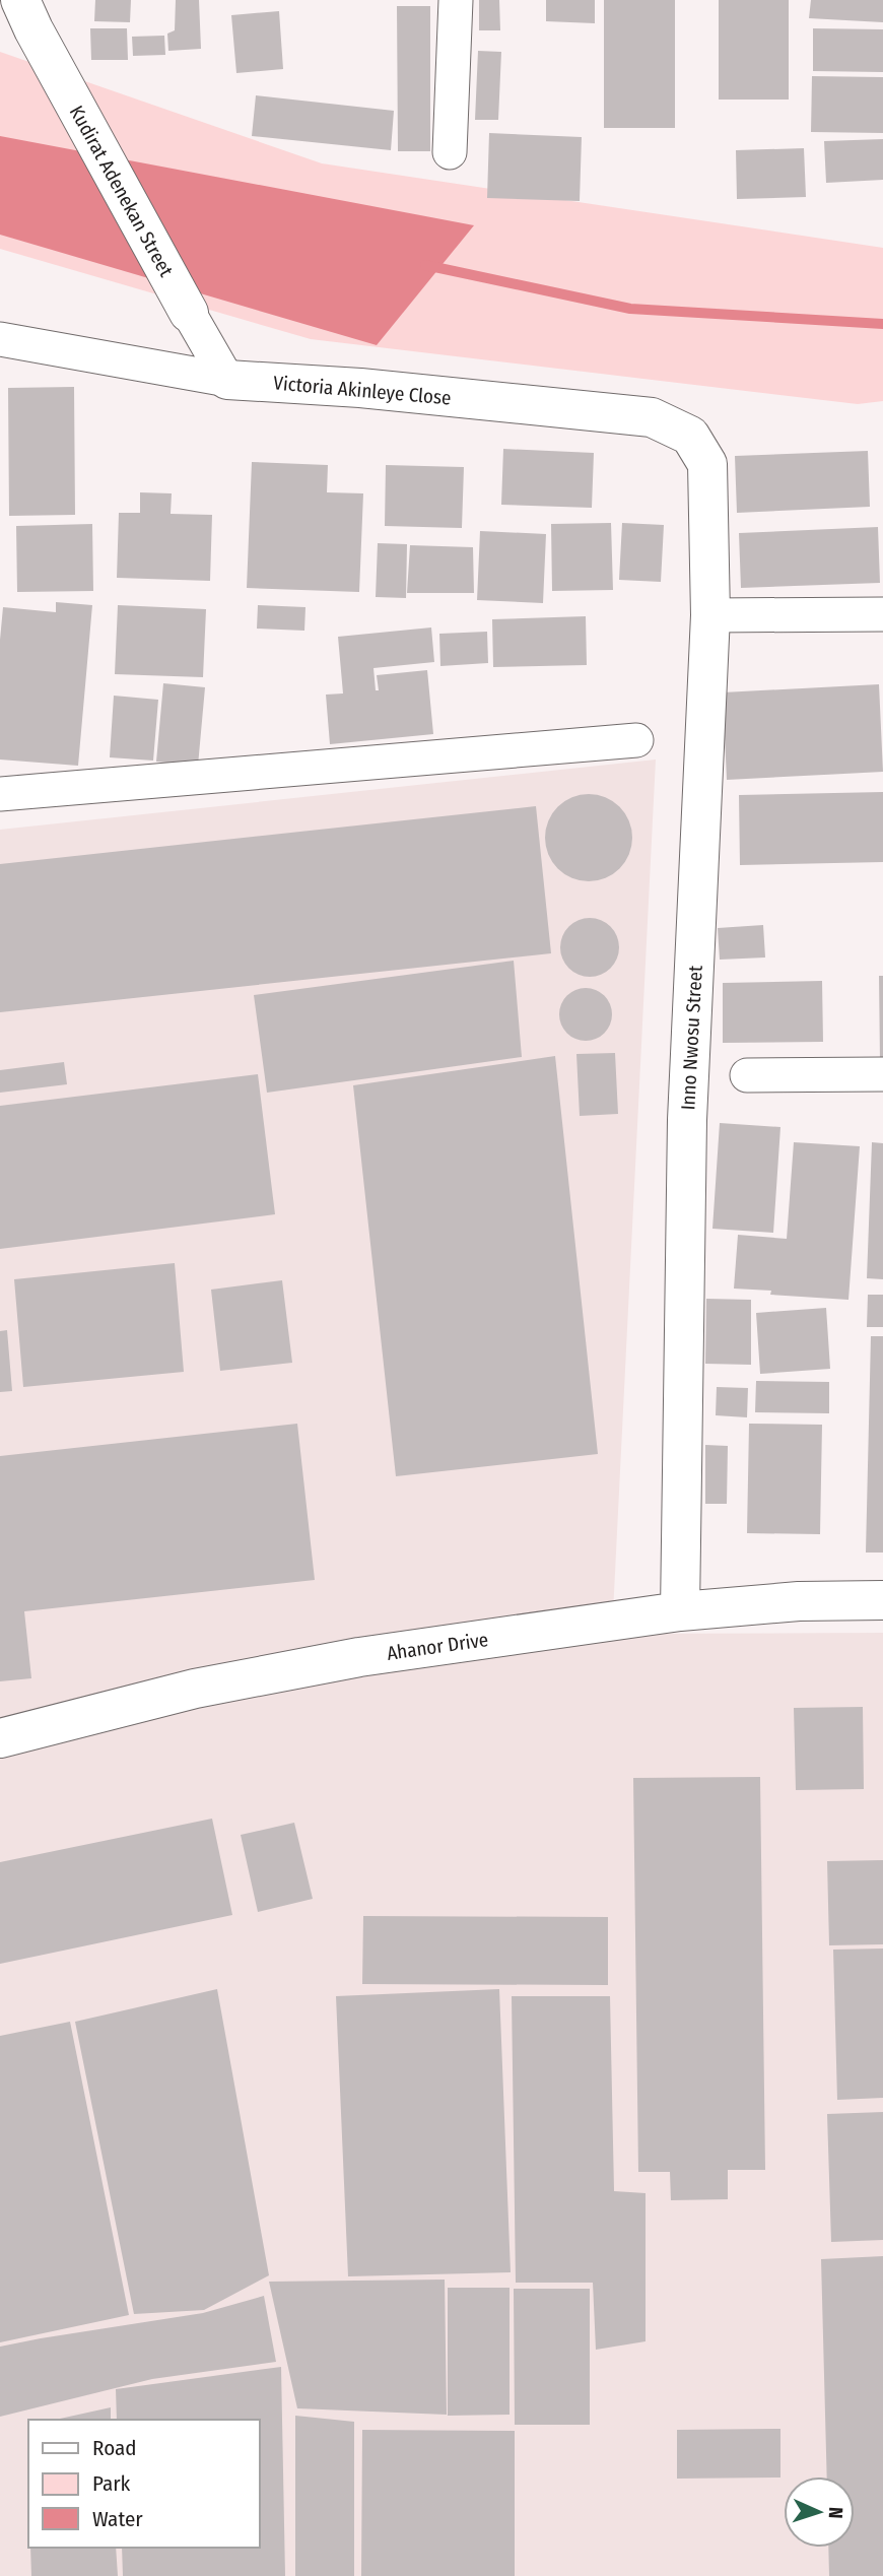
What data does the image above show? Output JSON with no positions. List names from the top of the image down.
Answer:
{
  "streets": {
    "street": [
      "Kudirat Adenekan Street",
      "Victoria Akinleye Close",
      "Inno Nwosu Street",
      "Ahanor Drive"
    ]
  },
  "crossings": [
    ["Kudirat Adenekan Street", "Victoria Akinleye Close"],
    ["Victoria Akinleye Close", "Inno Nwosu Street"],
    ["Inno Nwosu Street", "Ahanor Drive"]
  ],
  "legend": ["Road", "Park", "Water"],
  "north": "right"
}
